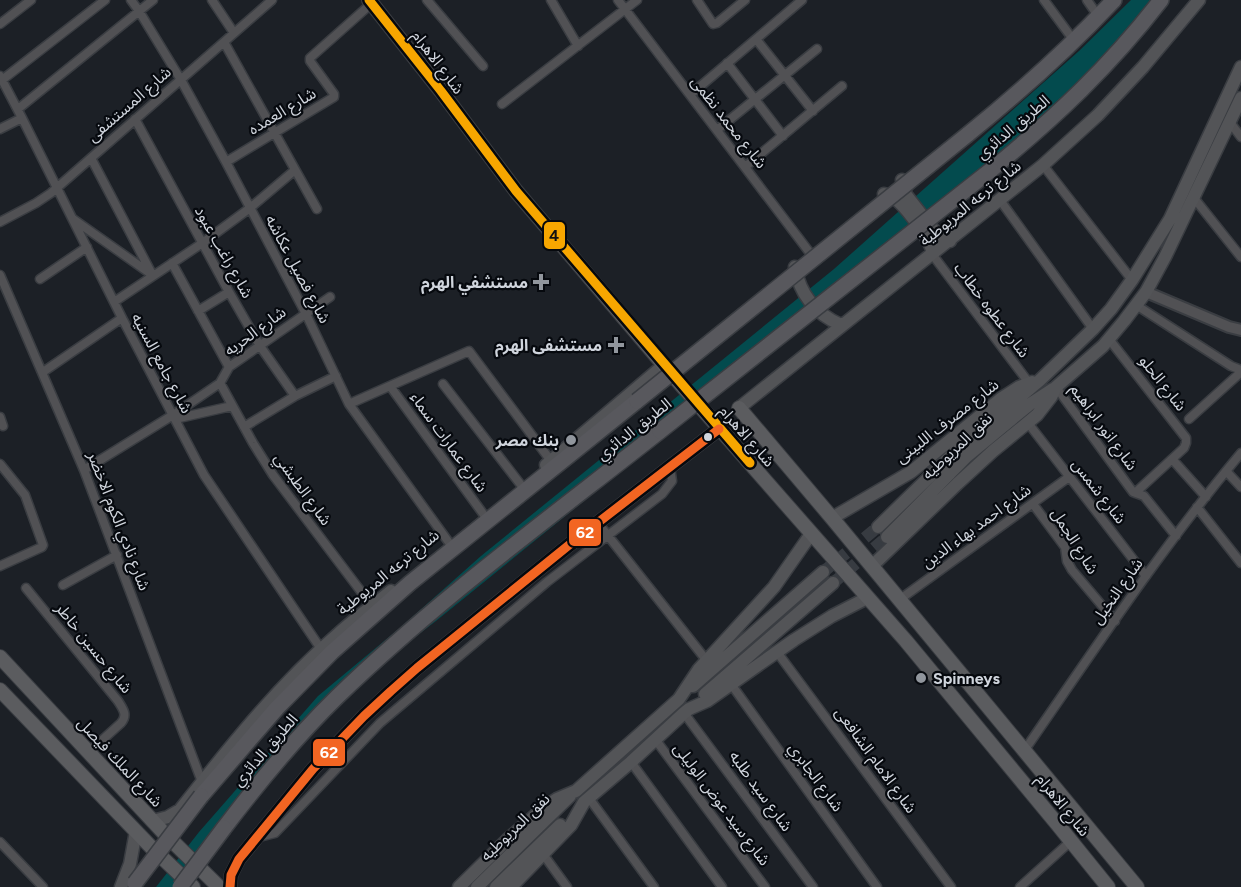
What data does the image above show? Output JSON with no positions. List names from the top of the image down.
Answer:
{
  "streets": {
    "highway": ["الطريق الدائري"],
    "main road": [
      "شارع الاهرام",
      "شارع ترعه المريوطية",
      "شارع مصرف اللبينى",
      "نفق المريوطيه",
      "شارع الملك فيصل"
    ],
    "street": [
      "شارع المستشفى",
      "شارع العمده",
      "شارع محمد نظمى",
      "شارع راغب عبود",
      "شارع فصيل عكاشه",
      "شارع عطوه خطاب",
      "شارع الحريه",
      "شارع جامع السنيه",
      "شارع الحلو",
      "شارع انور ابراهيم",
      "شارع عمارات سماء",
      "شارع الطبشي",
      "شارع شمس",
      "شارع نادي الكوم الاخضر",
      "شارع احمد بهاء الدين",
      "شارع الجمل",
      "شارع النخيل",
      "شارع حسين خاطر",
      "شارع الامام الشافعى",
      "شارع الجابري",
      "شارع سيد طلبه",
      "شارع سيد عوض الوليلى"
    ]
  },
  "crossings": [
    ["شارع الاهرام", "شارع العمده"],
    ["شارع الاهرام", "شارع ترعه المريوطية"],
    ["شارع الاهرام", "شارع مصرف اللبينى"],
    ["شارع الاهرام", "شارع احمد بهاء الدين"],
    ["شارع الاهرام", "شارع النخيل"],
    ["شارع المستشفى", "شارع راغب عبود"],
    ["شارع المستشفى", "شارع فصيل عكاشه"],
    ["شارع المستشفى", "شارع جامع السنيه"],
    ["شارع العمده", "شارع فصيل عكاشه"],
    ["شارع ترعه المريوطية", "شارع فصيل عكاشه"],
    ["شارع ترعه المريوطية", "شارع عطوه خطاب"],
    ["شارع ترعه المريوطية", "شارع جامع السنيه"],
    ["شارع ترعه المريوطية", "شارع عمارات سماء"],
    ["شارع ترعه المريوطية", "شارع الطبشي"],
    ["شارع ترعه المريوطية", "شارع نادي الكوم الاخضر"],
    ["شارع ترعه المريوطية", "شارع الملك فيصل"],
    ["شارع راغب عبود", "شارع الحريه"],
    ["شارع فصيل عكاشه", "شارع الحريه"],
    ["شارع عطوه خطاب", "شارع مصرف اللبينى"],
    ["شارع عطوه خطاب", "نفق المريوطيه"],
    ["شارع الحريه", "شارع جامع السنيه"],
    ["شارع الحريه", "شارع الطبشي"],
    ["شارع الحريه", "شارع نادي الكوم الاخضر"],
    ["شارع مصرف اللبينى", "نفق المريوطيه"],
    ["شارع انور ابراهيم", "نفق المريوطيه"],
    ["شارع انور ابراهيم", "شارع النخيل"],
    ["شارع شمس", "شارع احمد بهاء الدين"],
    ["شارع شمس", "شارع النخيل"],
    ["شارع احمد بهاء الدين", "شارع الجمل"],
    ["شارع الجمل", "شارع النخيل"],
    ["شارع حسين خاطر", "شارع الملك فيصل"]
  ],
  "places": {
    "health": ["مستشفي الهرم", "مستشفى الهرم"],
    "other": ["بنك مصر", "Spinneys"]
  },
  "lines": ["transit line 4", "transit line 62"]
}
